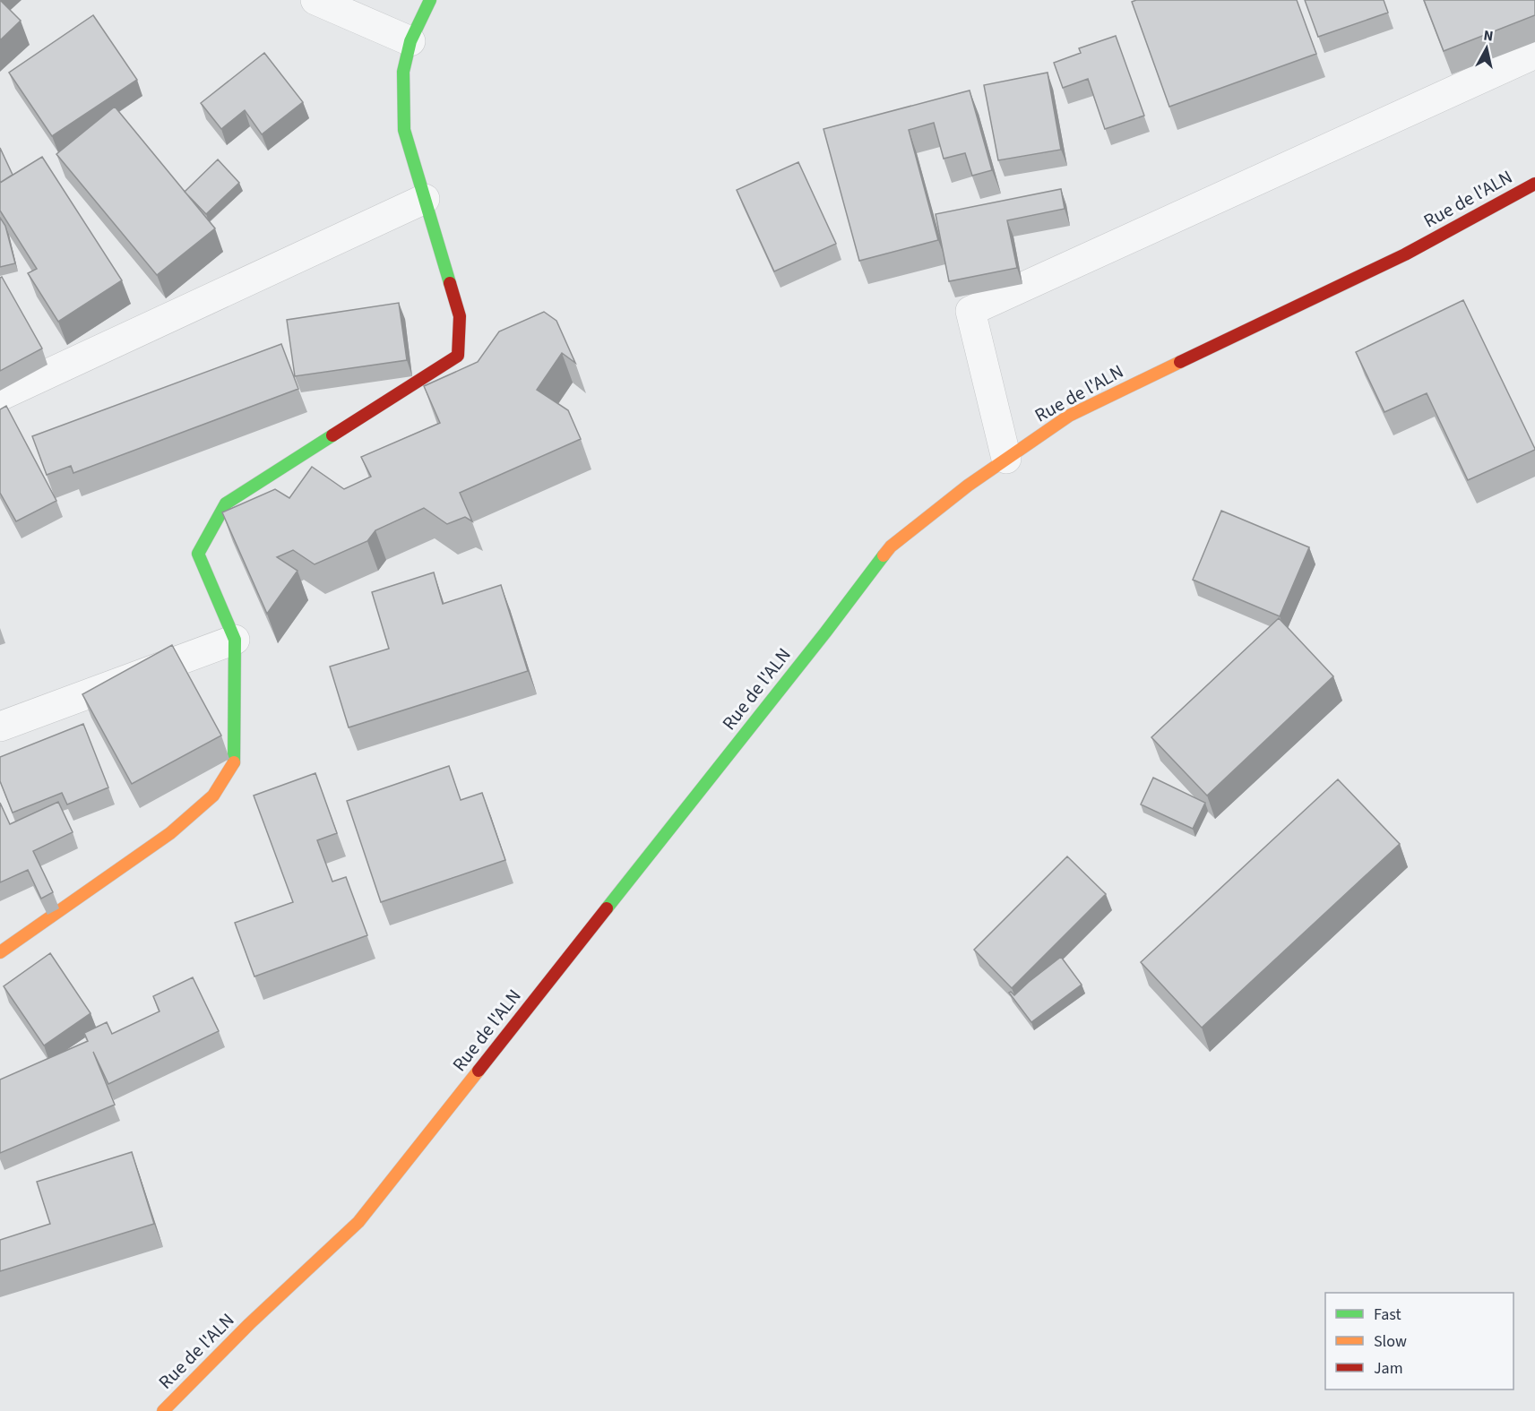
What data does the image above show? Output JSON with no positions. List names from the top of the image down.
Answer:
{
  "streets": {
    "main road": ["Rue de l'ALN"]
  },
  "legend": ["Fast", "Slow", "Jam"],
  "north": "top"
}
